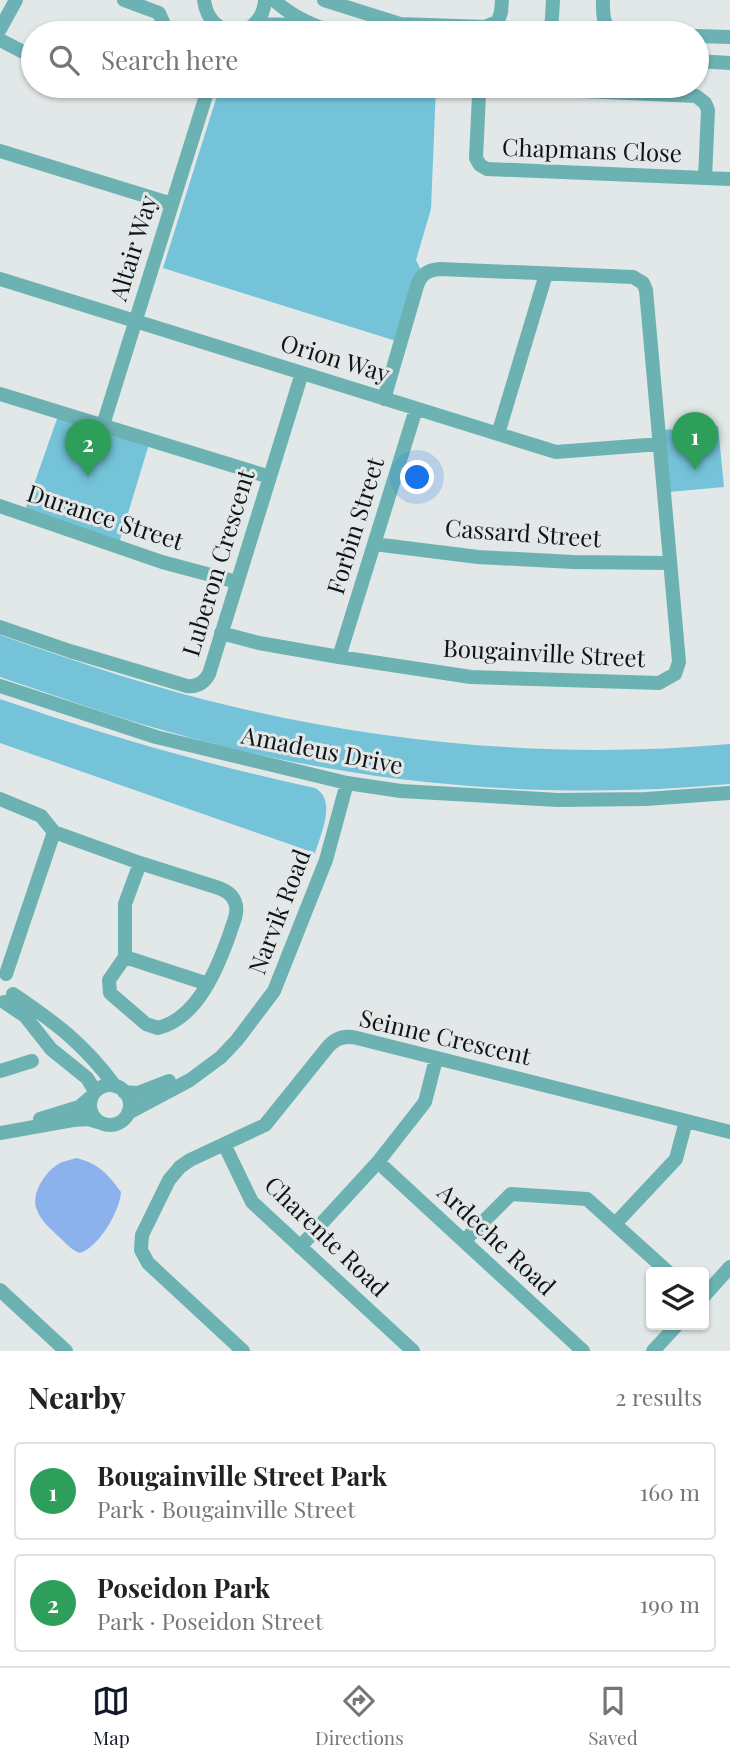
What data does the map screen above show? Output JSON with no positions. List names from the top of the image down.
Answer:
{
  "streets": {
    "street": [
      "Chapmans Close",
      "Altair Way",
      "Orion Way",
      "Durance Street",
      "Forbin Street",
      "Cassard Street",
      "Luberon Crescent",
      "Bougainville Street",
      "Amadeus Drive",
      "Narvik Road",
      "Seinne Crescent",
      "Charente Road",
      "Ardeche Road"
    ]
  },
  "crossings": [
    ["Altair Way", "Orion Way"],
    ["Orion Way", "Forbin Street"],
    ["Orion Way", "Luberon Crescent"],
    ["Orion Way", "Bougainville Street"],
    ["Durance Street", "Luberon Crescent"],
    ["Forbin Street", "Cassard Street"],
    ["Forbin Street", "Bougainville Street"],
    ["Cassard Street", "Bougainville Street"],
    ["Luberon Crescent", "Bougainville Street"],
    ["Amadeus Drive", "Narvik Road"],
    ["Seinne Crescent", "Charente Road"]
  ],
  "page": {
    "search": "Search here",
    "pins": ["1", "2"],
    "heading": ["Nearby", "2 results"],
    "list": [
      {
        "mark": "1",
        "name": "Bougainville Street Park",
        "note": "Park · Bougainville Street",
        "value": "160 m"
      },
      {
        "mark": "2",
        "name": "Poseidon Park",
        "note": "Park · Poseidon Street",
        "value": "190 m"
      }
    ],
    "nav": ["Map", "Directions", "Saved"]
  }
}
